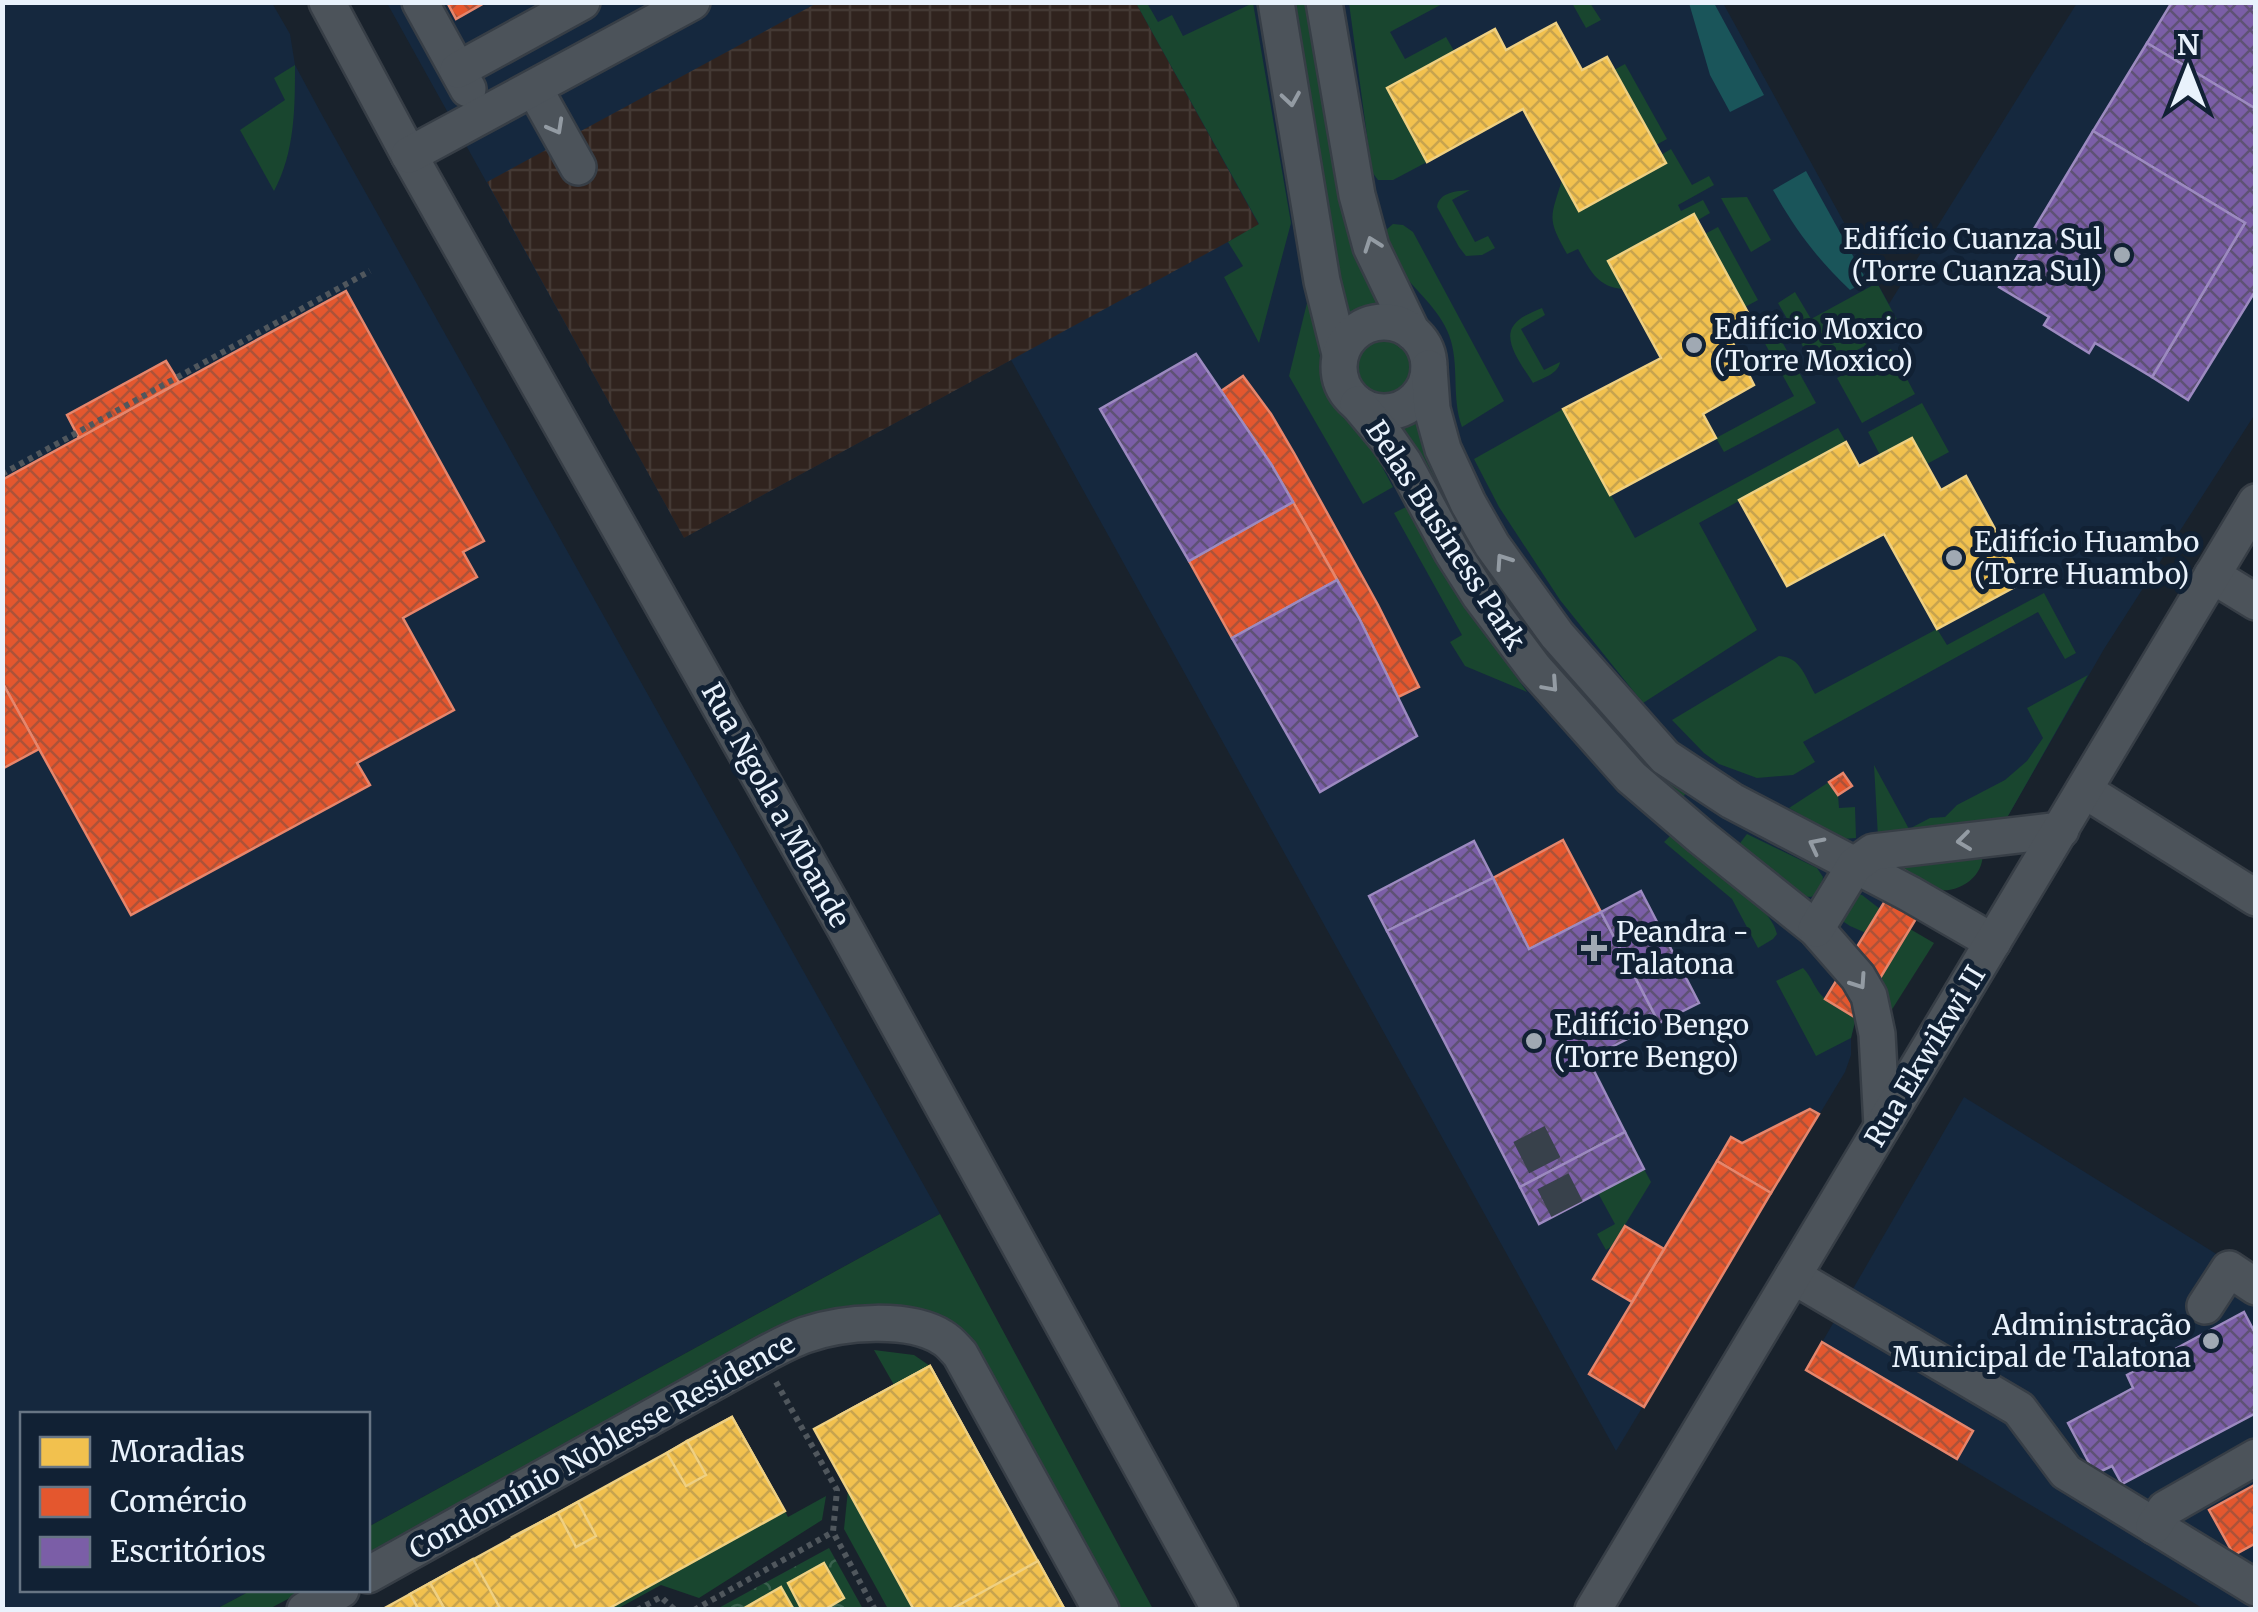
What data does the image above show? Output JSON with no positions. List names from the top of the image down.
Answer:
{
  "streets": {
    "street": [
      "Belas Business Park",
      "Rua Ngola a Mbande",
      "Rua Ekwikwi II",
      "Condomínio Noblesse Residence"
    ]
  },
  "crossings": [
    ["Belas Business Park", "Rua Ekwikwi II"]
  ],
  "places": {
    "other": [
      "Edifício Cuanza Sul (Torre Cuanza Sul)",
      "Edifício Moxico (Torre Moxico)",
      "Edifício Huambo (Torre Huambo)",
      "Edifício Bengo (Torre Bengo)",
      "Administração Municipal de Talatona"
    ],
    "health": ["Peandra - Talatona"]
  },
  "legend": ["Moradias", "Comércio", "Escritórios"],
  "north": "top"
}
